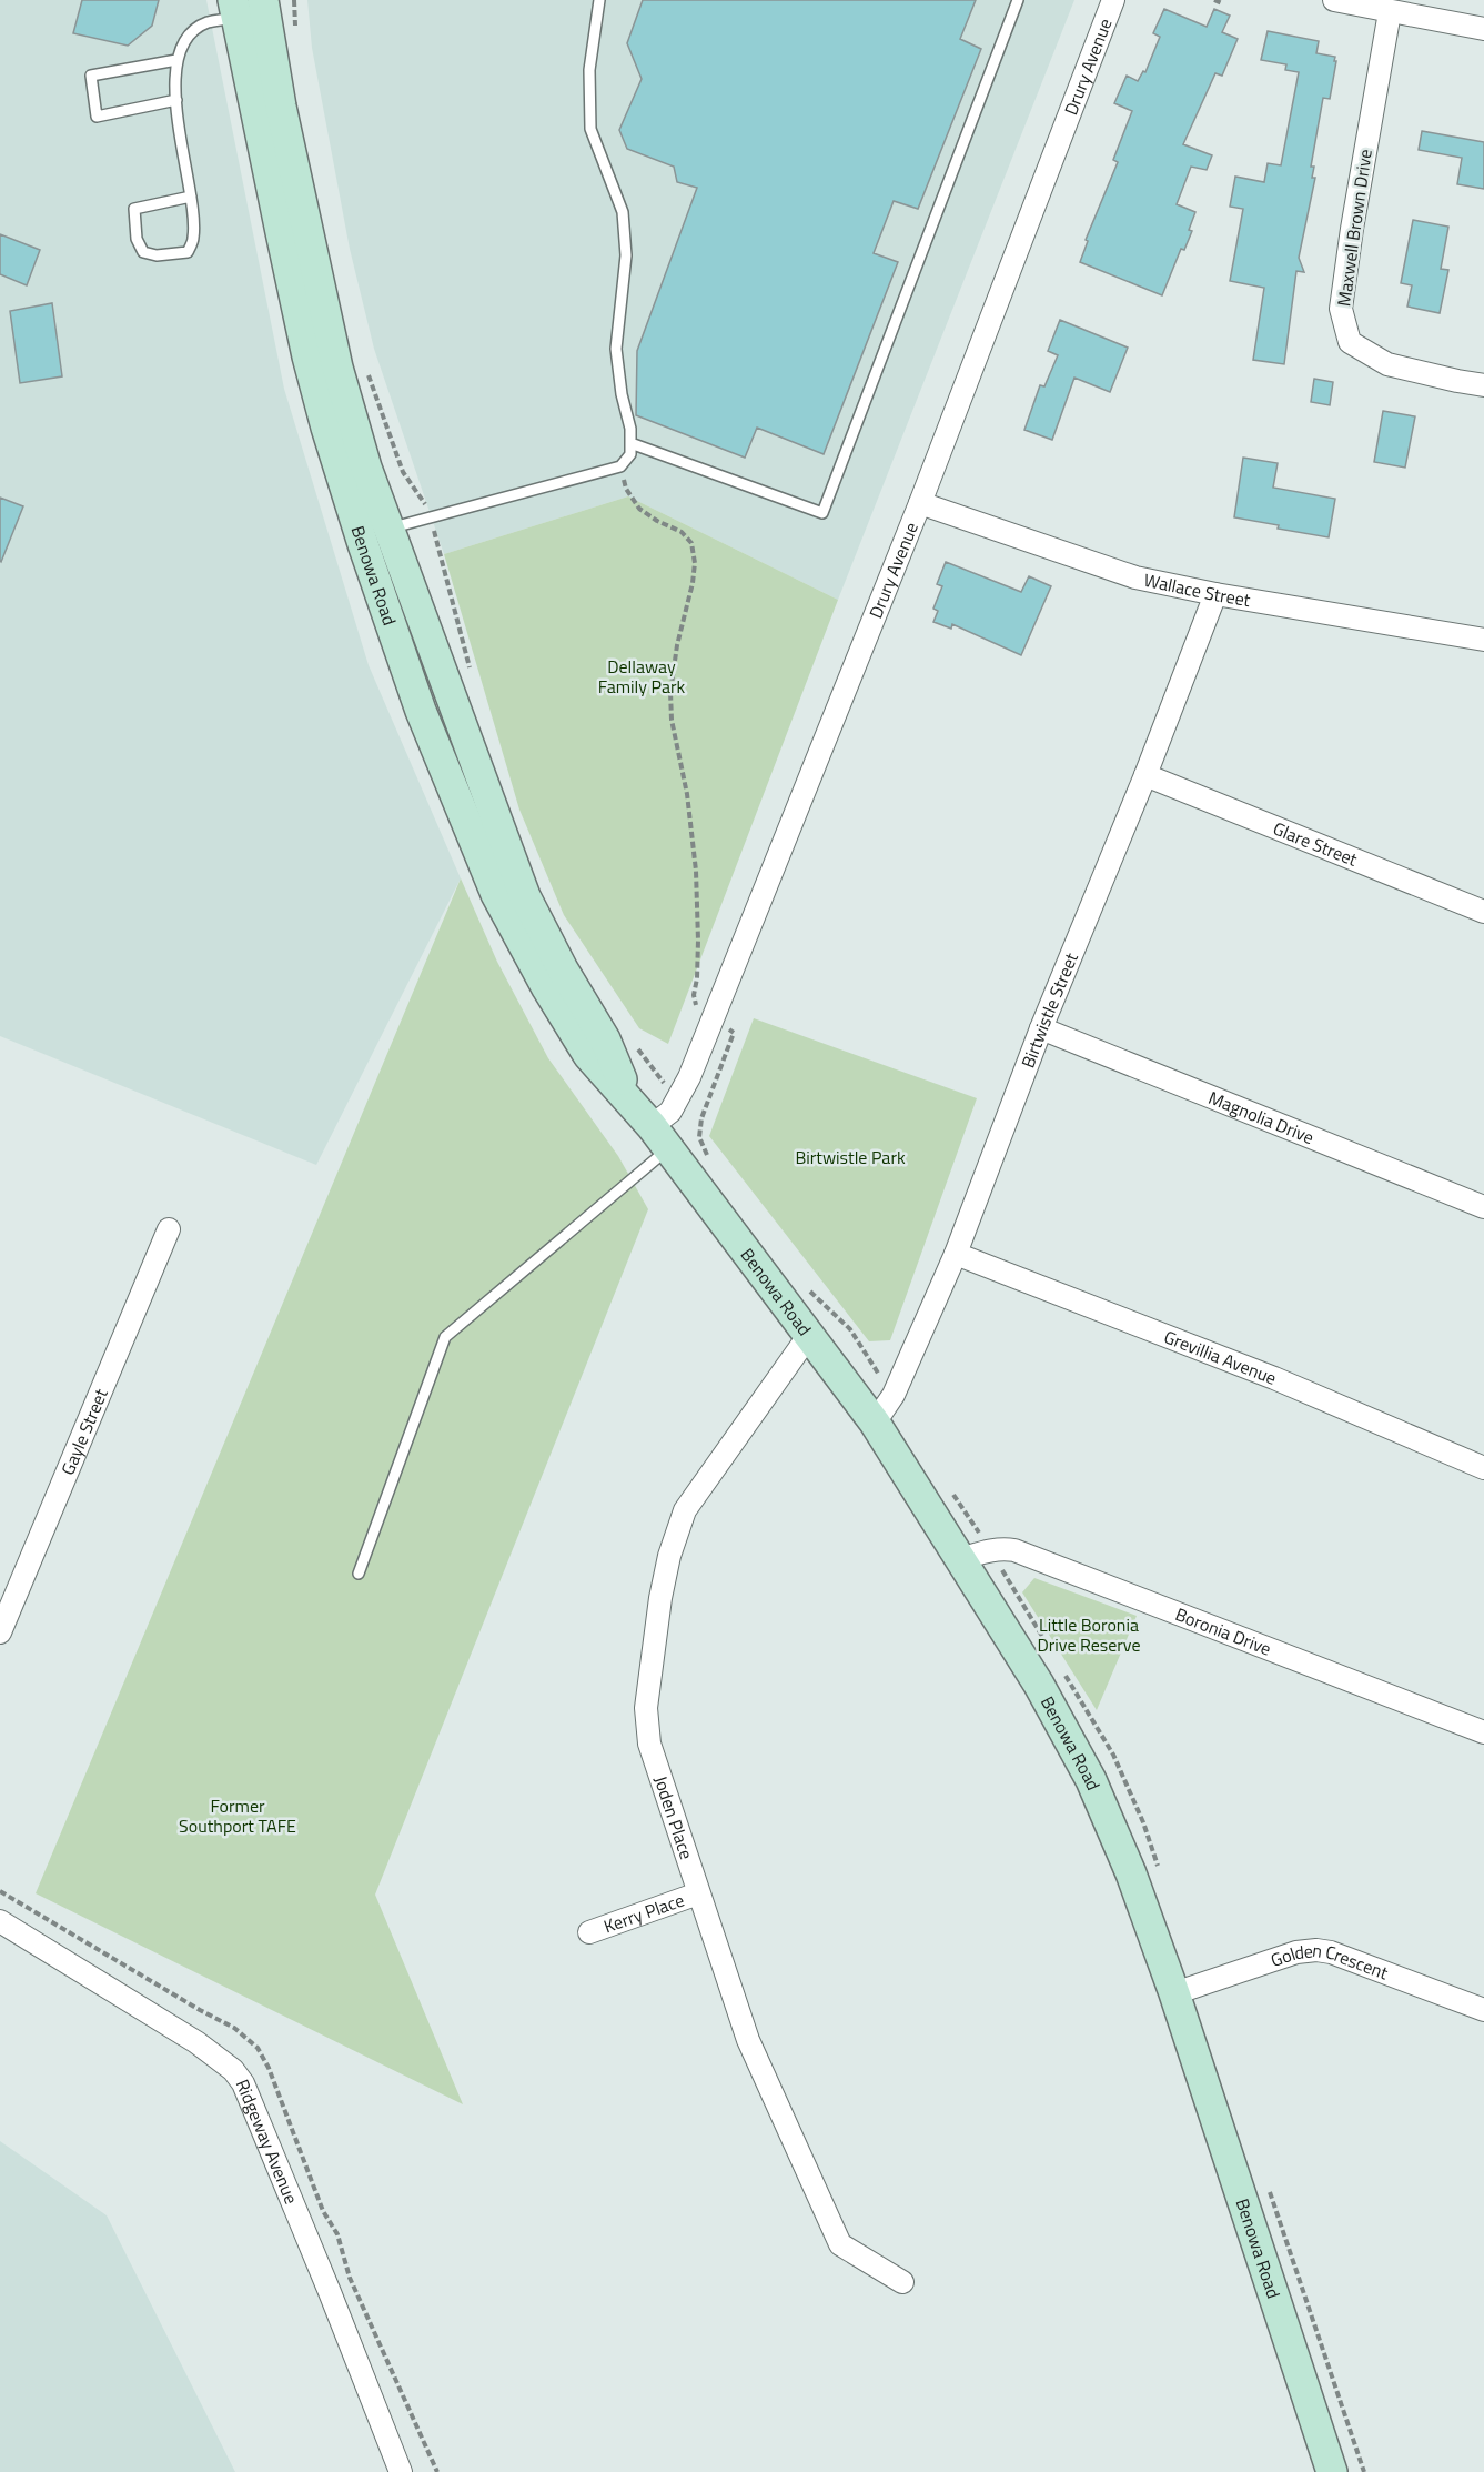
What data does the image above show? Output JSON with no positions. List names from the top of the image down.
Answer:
{
  "streets": {
    "main road": ["Benowa Road"],
    "street": [
      "Drury Avenue",
      "Maxwell Brown Drive",
      "Wallace Street",
      "Glare Street",
      "Birtwistle Street",
      "Magnolia Drive",
      "Grevillia Avenue",
      "Gayle Street",
      "Boronia Drive",
      "Joden Place",
      "Kerry Place",
      "Golden Crescent",
      "Ridgeway Avenue"
    ]
  },
  "crossings": [
    ["Drury Avenue", "Benowa Road"],
    ["Drury Avenue", "Wallace Street"],
    ["Benowa Road", "Birtwistle Street"],
    ["Benowa Road", "Boronia Drive"],
    ["Benowa Road", "Joden Place"],
    ["Benowa Road", "Golden Crescent"],
    ["Wallace Street", "Birtwistle Street"],
    ["Glare Street", "Birtwistle Street"],
    ["Birtwistle Street", "Magnolia Drive"],
    ["Birtwistle Street", "Grevillia Avenue"],
    ["Joden Place", "Kerry Place"]
  ],
  "parks": [
    "Dellaway Family Park",
    "Birtwistle Park",
    "Little Boronia Drive Reserve",
    "Former Southport TAFE"
  ]
}
